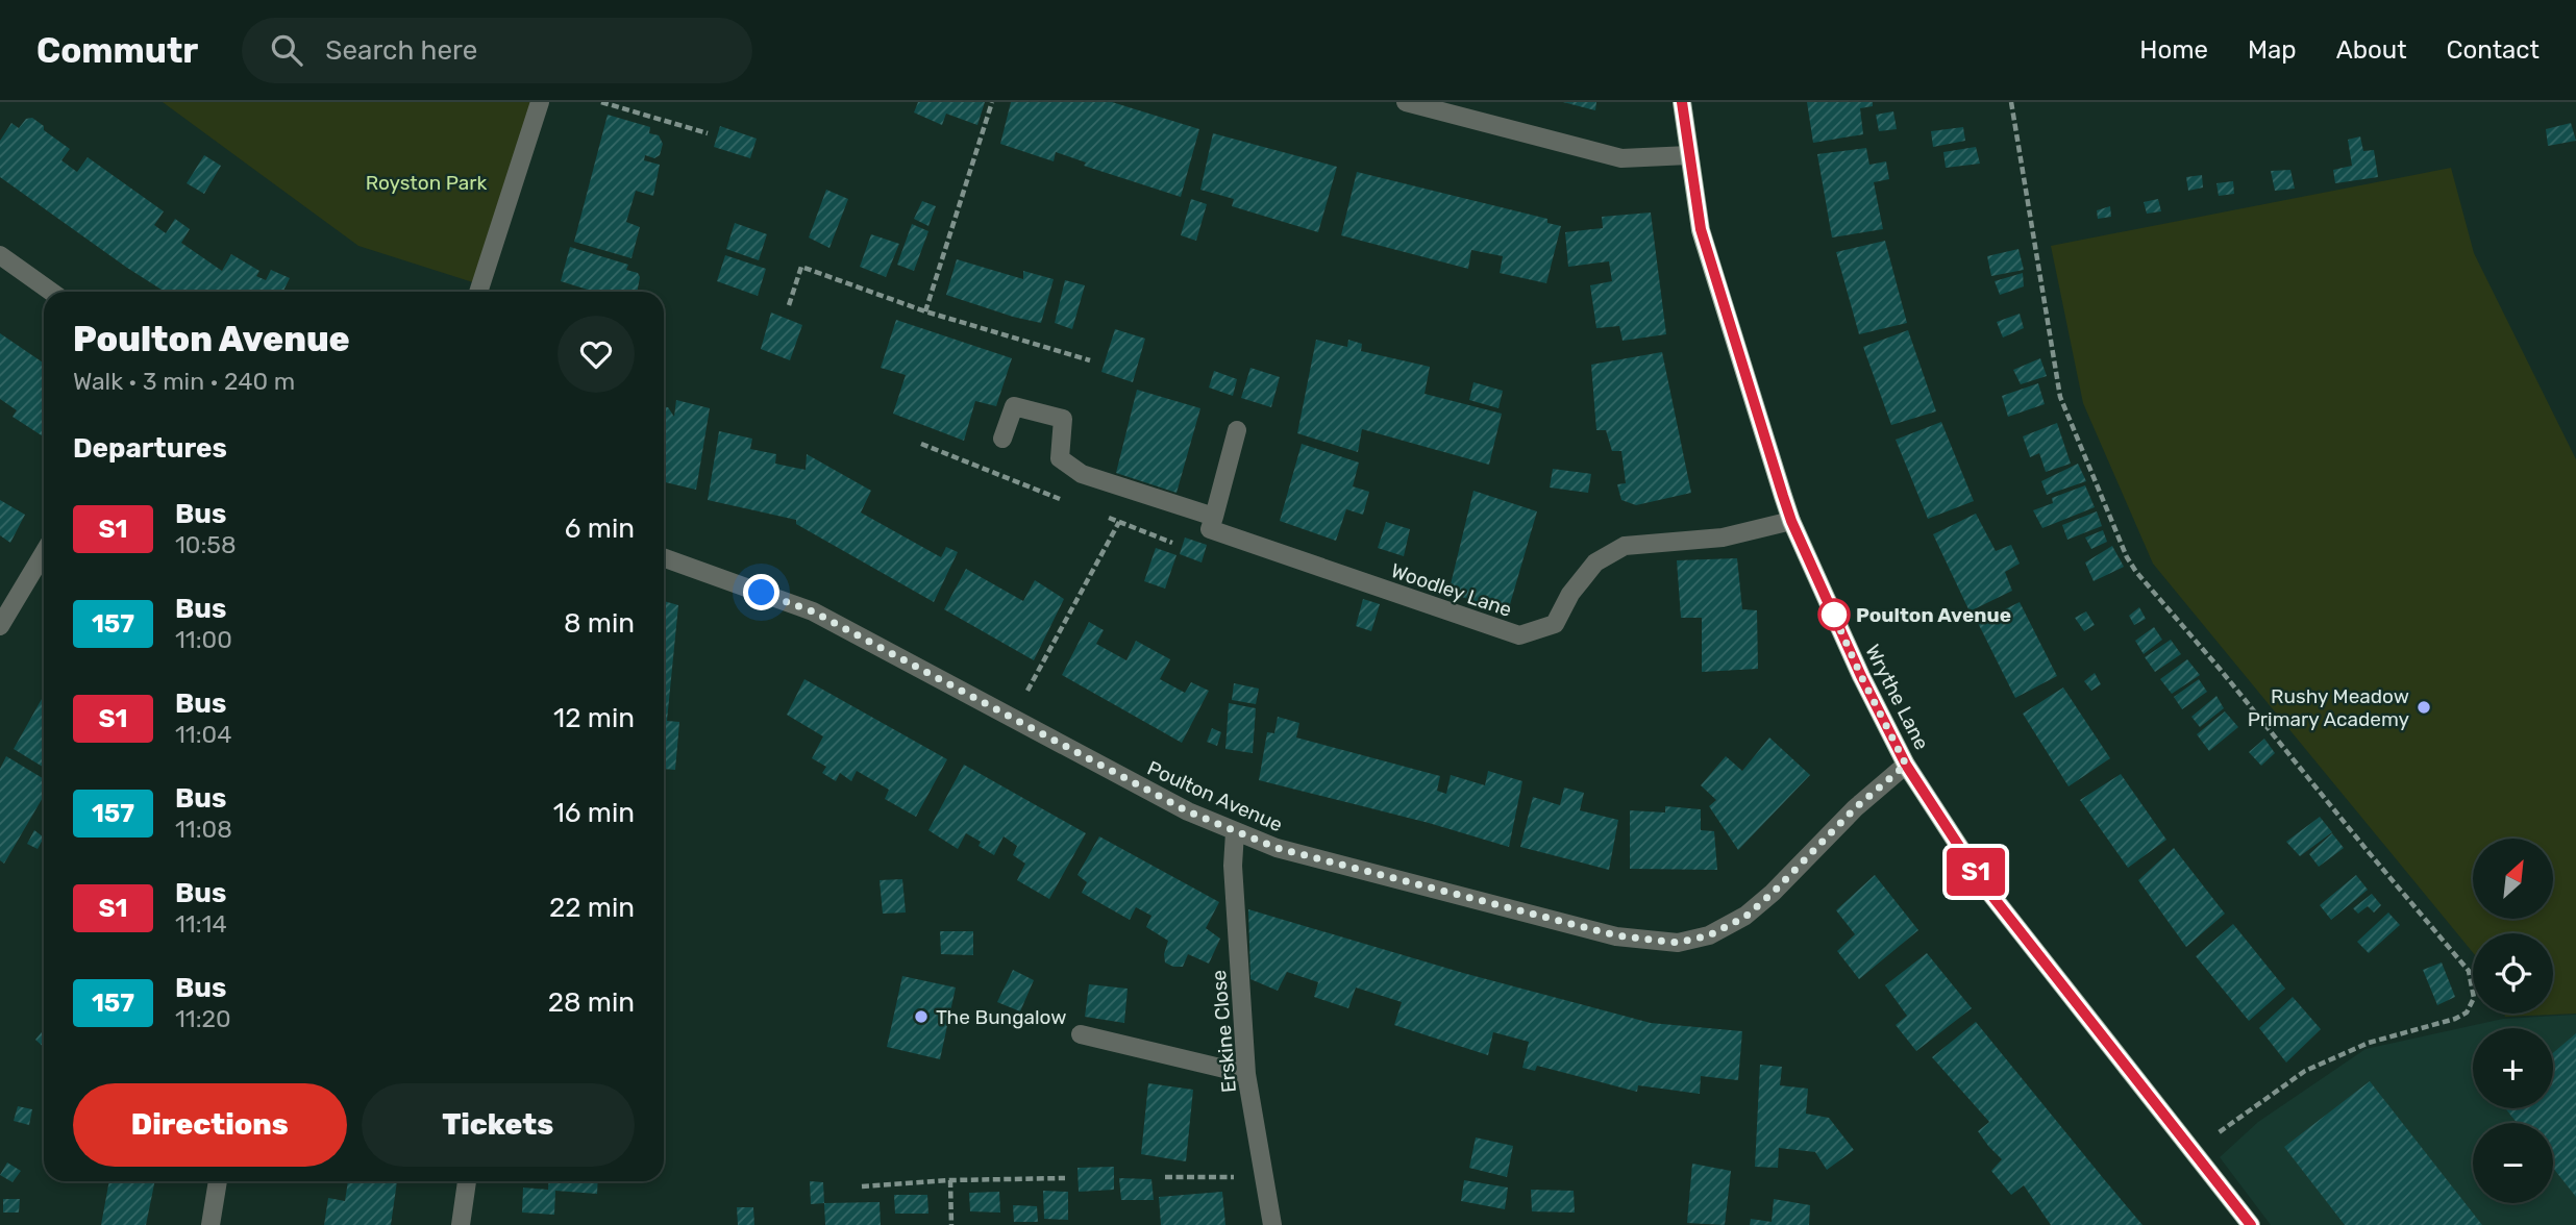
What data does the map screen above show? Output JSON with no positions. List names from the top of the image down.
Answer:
{
  "streets": {
    "main road": ["Wrythe Lane"],
    "street": ["Woodley Lane", "Poulton Avenue", "Erskine Close"]
  },
  "crossings": [
    ["Woodley Lane", "Wrythe Lane"],
    ["Wrythe Lane", "Poulton Avenue"],
    ["Poulton Avenue", "Erskine Close"]
  ],
  "parks": ["Royston Park"],
  "places": ["Poulton Avenue", "Rushy Meadow Primary Academy", "The Bungalow"],
  "lines": ["bus line S1"],
  "north": "top right",
  "page": {
    "header": "Commutr",
    "search": "Search here",
    "nav": [
      "Home",
      "Map",
      "About",
      "Contact"
    ],
    "on_map": "S1",
    "heading": [
      ["Poulton Avenue", "Walk · 3 min · 240 m"],
      "Departures"
    ],
    "list": [
      {
        "mark": "S1",
        "name": "Bus",
        "note": "10:58",
        "value": "6 min"
      },
      {
        "mark": "157",
        "name": "Bus",
        "note": "11:00",
        "value": "8 min"
      },
      {
        "mark": "S1",
        "name": "Bus",
        "note": "11:04",
        "value": "12 min"
      },
      {
        "mark": "157",
        "name": "Bus",
        "note": "11:08",
        "value": "16 min"
      },
      {
        "mark": "S1",
        "name": "Bus",
        "note": "11:14",
        "value": "22 min"
      },
      {
        "mark": "157",
        "name": "Bus",
        "note": "11:20",
        "value": "28 min"
      }
    ],
    "map_buttons": ["+", "−"],
    "buttons": ["Directions", "Tickets"]
  }
}
